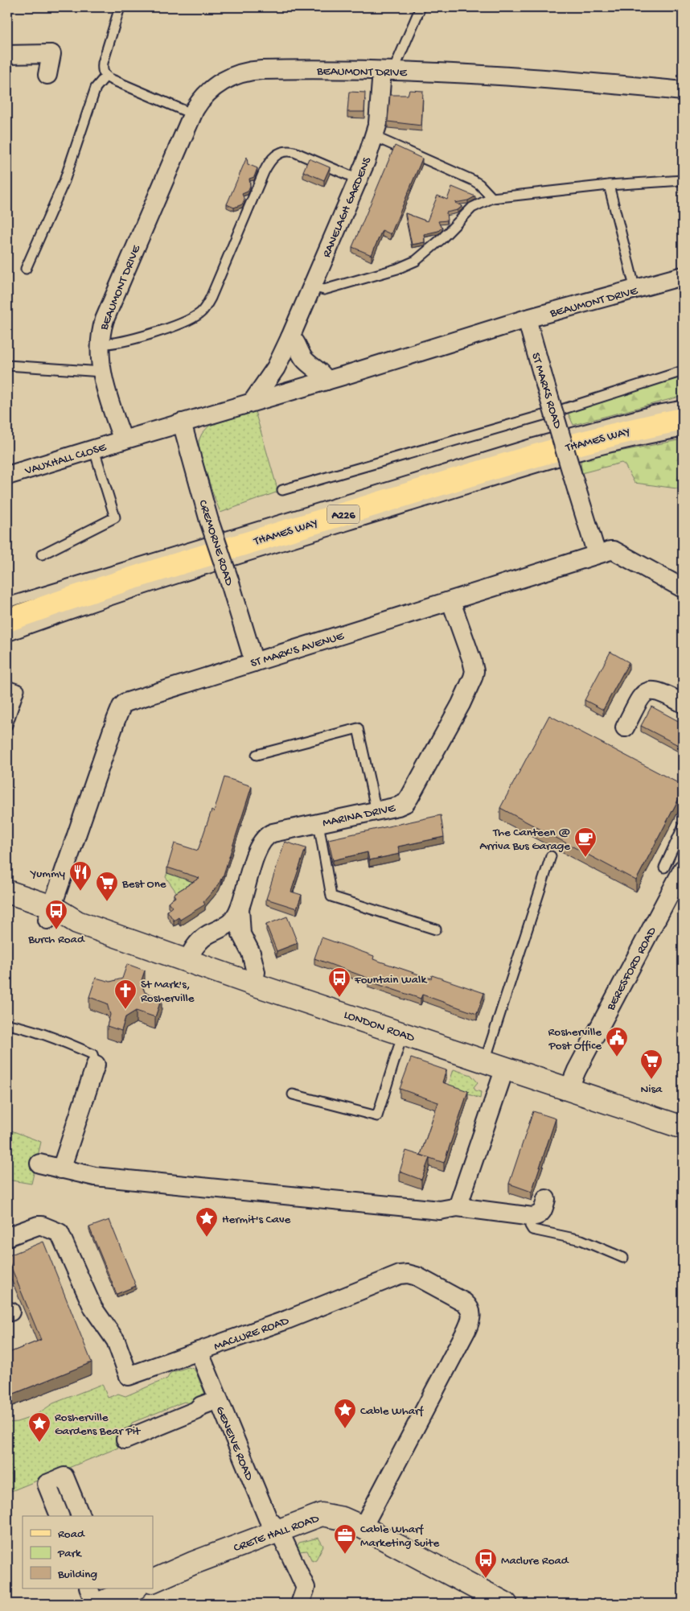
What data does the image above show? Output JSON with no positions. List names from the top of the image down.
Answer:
{
  "streets": {
    "main road": [
      "THAMES WAY",
      "A226",
      "LONDON ROAD",
      "CRETE HALL ROAD"
    ],
    "street": [
      "BEAUMONT DRIVE",
      "RANELAGH GARDENS",
      "ST MARKS ROAD",
      "VAUXHALL CLOSE",
      "CREMORNE ROAD",
      "ST MARK'S AVENUE",
      "MARINA DRIVE",
      "BERESFORD ROAD",
      "MACLURE ROAD",
      "GENEIVE ROAD"
    ]
  },
  "crossings": [
    ["BEAUMONT DRIVE", "RANELAGH GARDENS"],
    ["BEAUMONT DRIVE", "ST MARKS ROAD"],
    ["BEAUMONT DRIVE", "VAUXHALL CLOSE"],
    ["BEAUMONT DRIVE", "CREMORNE ROAD"],
    ["ST MARKS ROAD", "ST MARK'S AVENUE"],
    ["CREMORNE ROAD", "ST MARK'S AVENUE"],
    ["ST MARK'S AVENUE", "MARINA DRIVE"],
    ["ST MARK'S AVENUE", "LONDON ROAD"],
    ["MARINA DRIVE", "LONDON ROAD"],
    ["BERESFORD ROAD", "LONDON ROAD"],
    ["MACLURE ROAD", "GENEIVE ROAD"],
    ["MACLURE ROAD", "CRETE HALL ROAD"],
    ["GENEIVE ROAD", "CRETE HALL ROAD"]
  ],
  "places": {
    "cafe": ["The Canteen @ Arriva Bus Garage"],
    "restaurant": ["Yummy"],
    "supermarket": ["Best One", "Nisa"],
    "bus stop": ["Burch Road", "Fountain Walk", "Maclure Road"],
    "church": ["St Mark's, Rosherville"],
    "public building": ["Rosherville Post Office"],
    "place": ["Hermit's Cave", "Cable Wharf", "Rosherville Gardens Bear Pit"],
    "office": ["Cable Wharf Marketing Suite"]
  },
  "legend": ["Road", "Park", "Building"]
}
